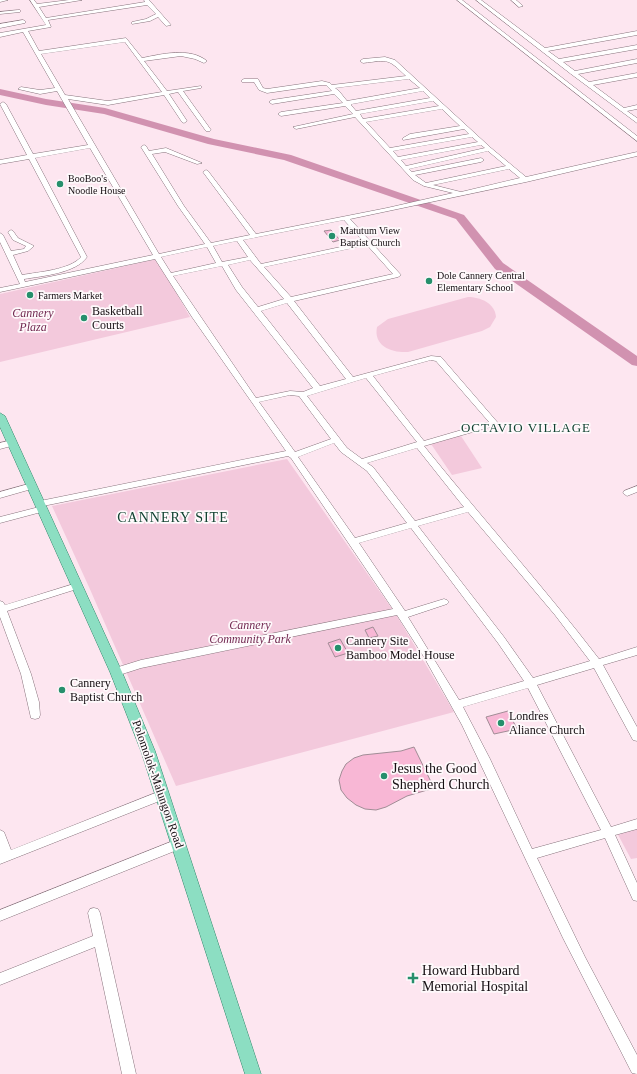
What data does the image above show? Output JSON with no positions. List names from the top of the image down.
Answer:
{
  "streets": {
    "main road": ["Polomolok-Malungon Road"]
  },
  "districts": ["OCTAVIO VILLAGE", "CANNERY SITE"],
  "parks": ["Cannery Plaza", "Cannery Community Park"],
  "places": {
    "other": [
      "BooBoo's Noodle House",
      "Matutum View Baptist Church",
      "Dole Cannery Central Elementary School",
      "Farmers Market",
      "Basketball Courts",
      "Cannery Site Bamboo Model House",
      "Cannery Baptist Church",
      "Londres Aliance Church",
      "Jesus the Good Shepherd Church"
    ],
    "health": ["Howard Hubbard Memorial Hospital"]
  }
}
